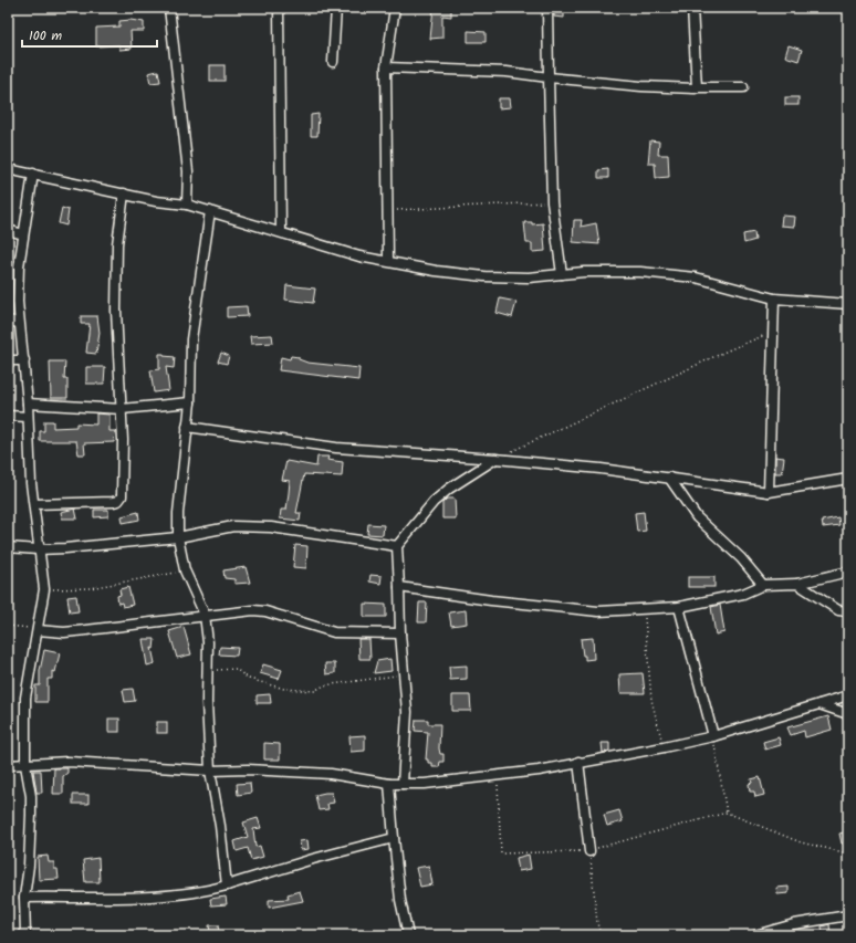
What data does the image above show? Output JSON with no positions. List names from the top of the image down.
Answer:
{
  "scale_bar": "100 m"
}
